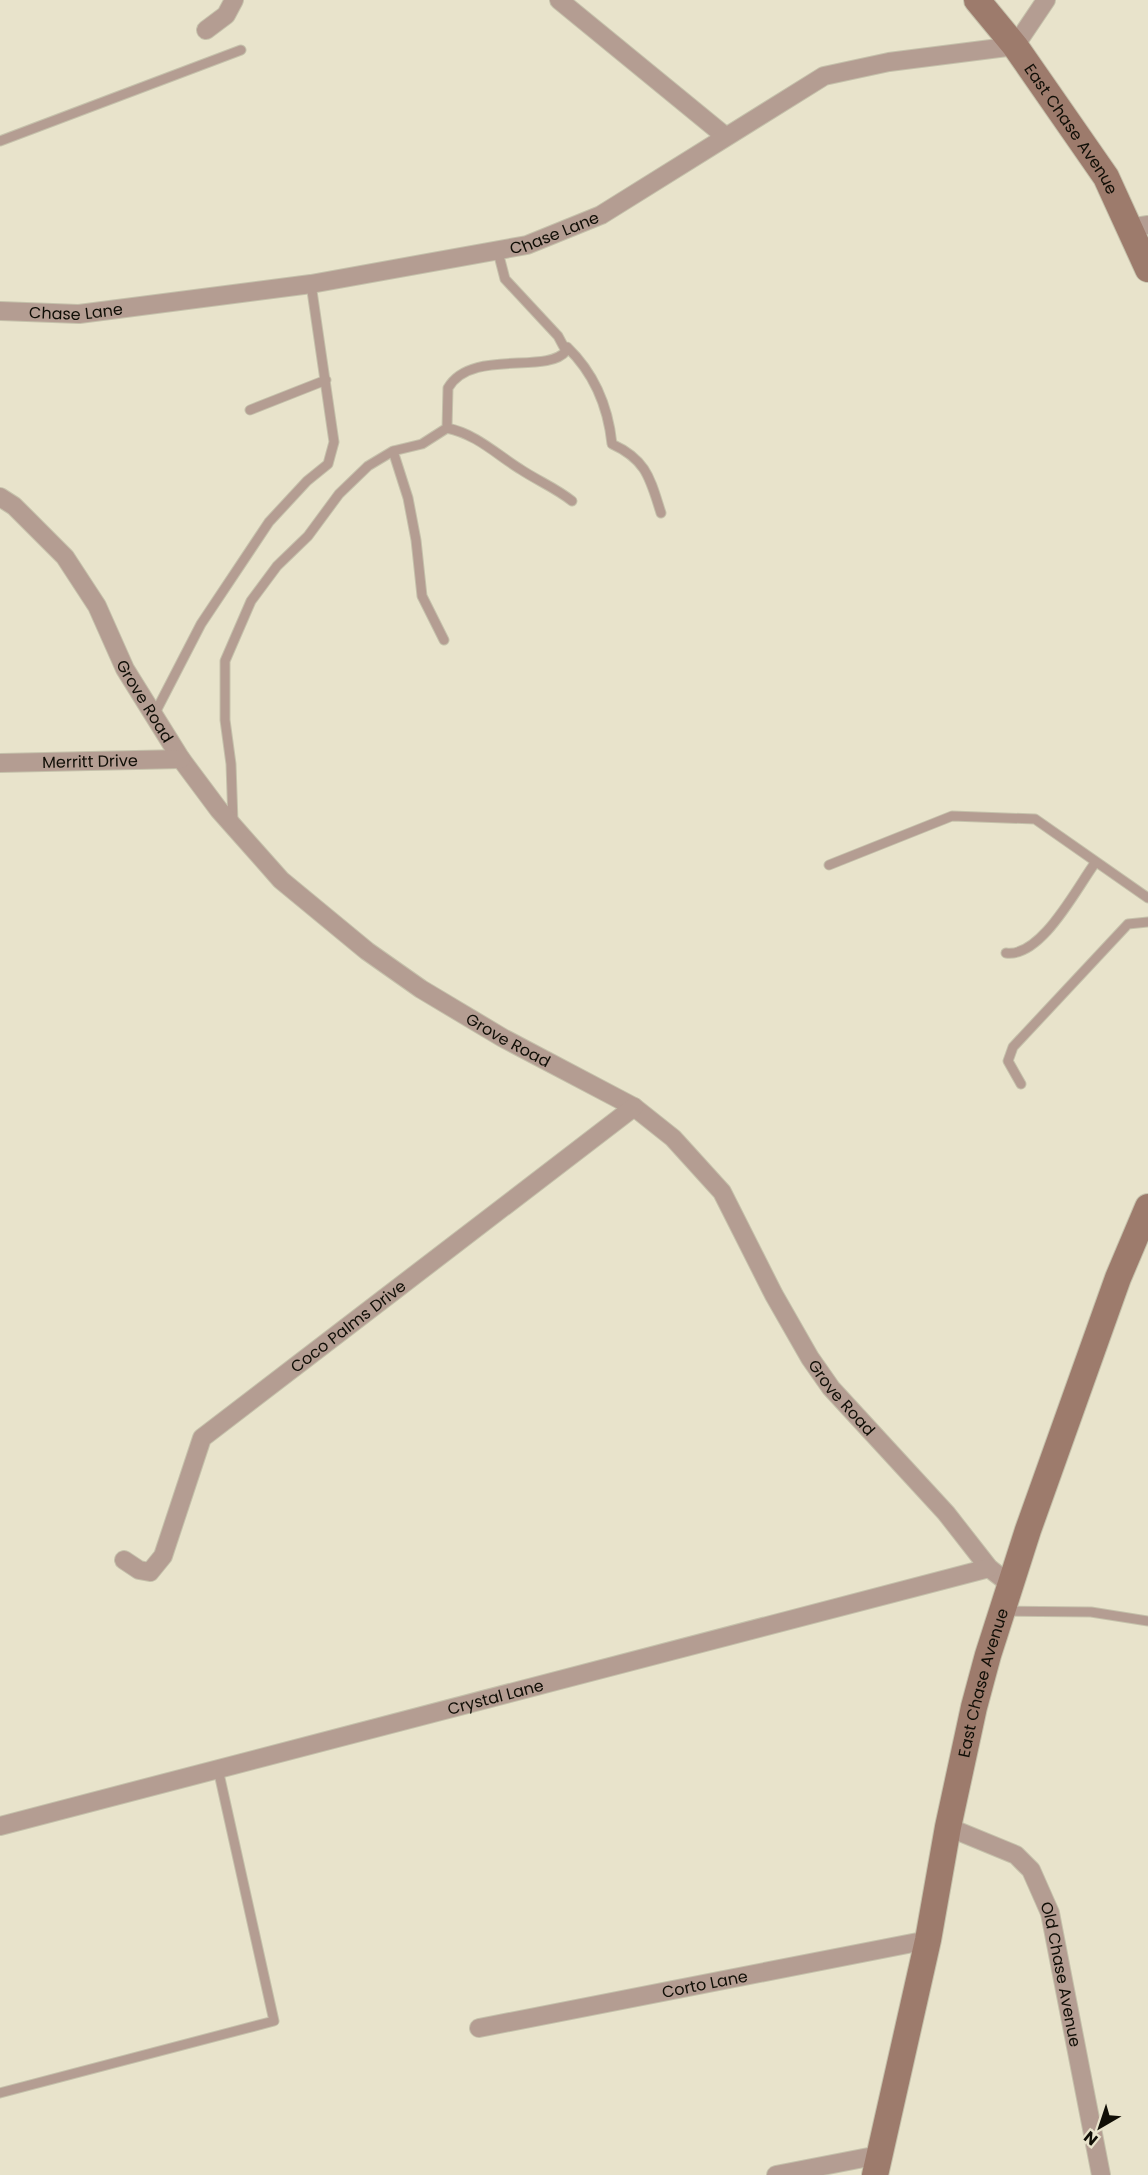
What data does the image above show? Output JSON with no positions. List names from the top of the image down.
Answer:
{
  "streets": {
    "main road": ["East Chase Avenue"],
    "street": [
      "Chase Lane",
      "Grove Road",
      "Merritt Drive",
      "Coco Palms Drive",
      "Crystal Lane",
      "Old Chase Avenue",
      "Corto Lane"
    ]
  },
  "crossings": [
    ["East Chase Avenue", "Chase Lane"],
    ["East Chase Avenue", "Grove Road"],
    ["East Chase Avenue", "Old Chase Avenue"],
    ["East Chase Avenue", "Corto Lane"],
    ["Grove Road", "Merritt Drive"],
    ["Grove Road", "Coco Palms Drive"],
    ["Grove Road", "Crystal Lane"]
  ],
  "north": "bottom left"
}
